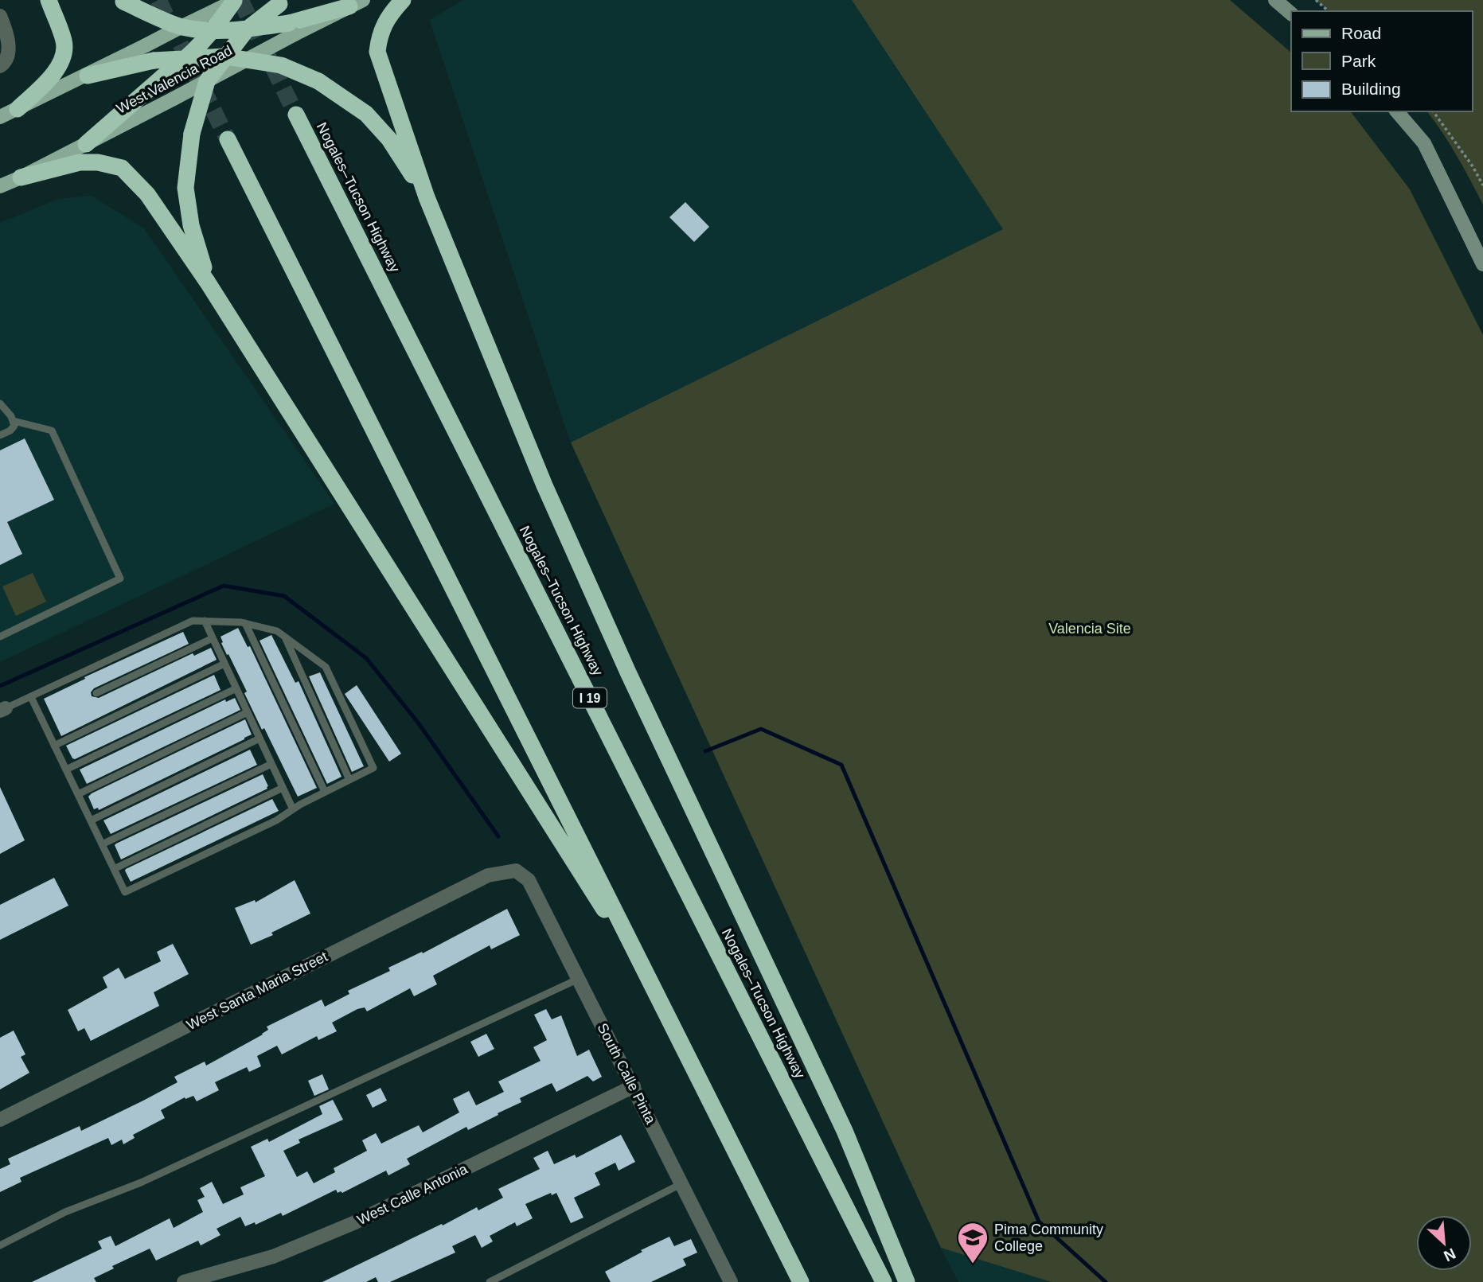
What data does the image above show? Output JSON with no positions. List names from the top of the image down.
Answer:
{
  "streets": {
    "highway": ["Nogales–Tucson Highway", "I 19"],
    "main road": ["West Valencia Road"],
    "street": ["West Santa Maria Street", "South Calle Pinta", "West Calle Antonia"]
  },
  "crossings": [
    ["West Santa Maria Street", "South Calle Pinta"],
    ["South Calle Pinta", "West Calle Antonia"]
  ],
  "parks": ["Valencia Site"],
  "places": {
    "school or university": ["Pima Community College"]
  },
  "legend": ["Road", "Park", "Building"],
  "north": "bottom right"
}
